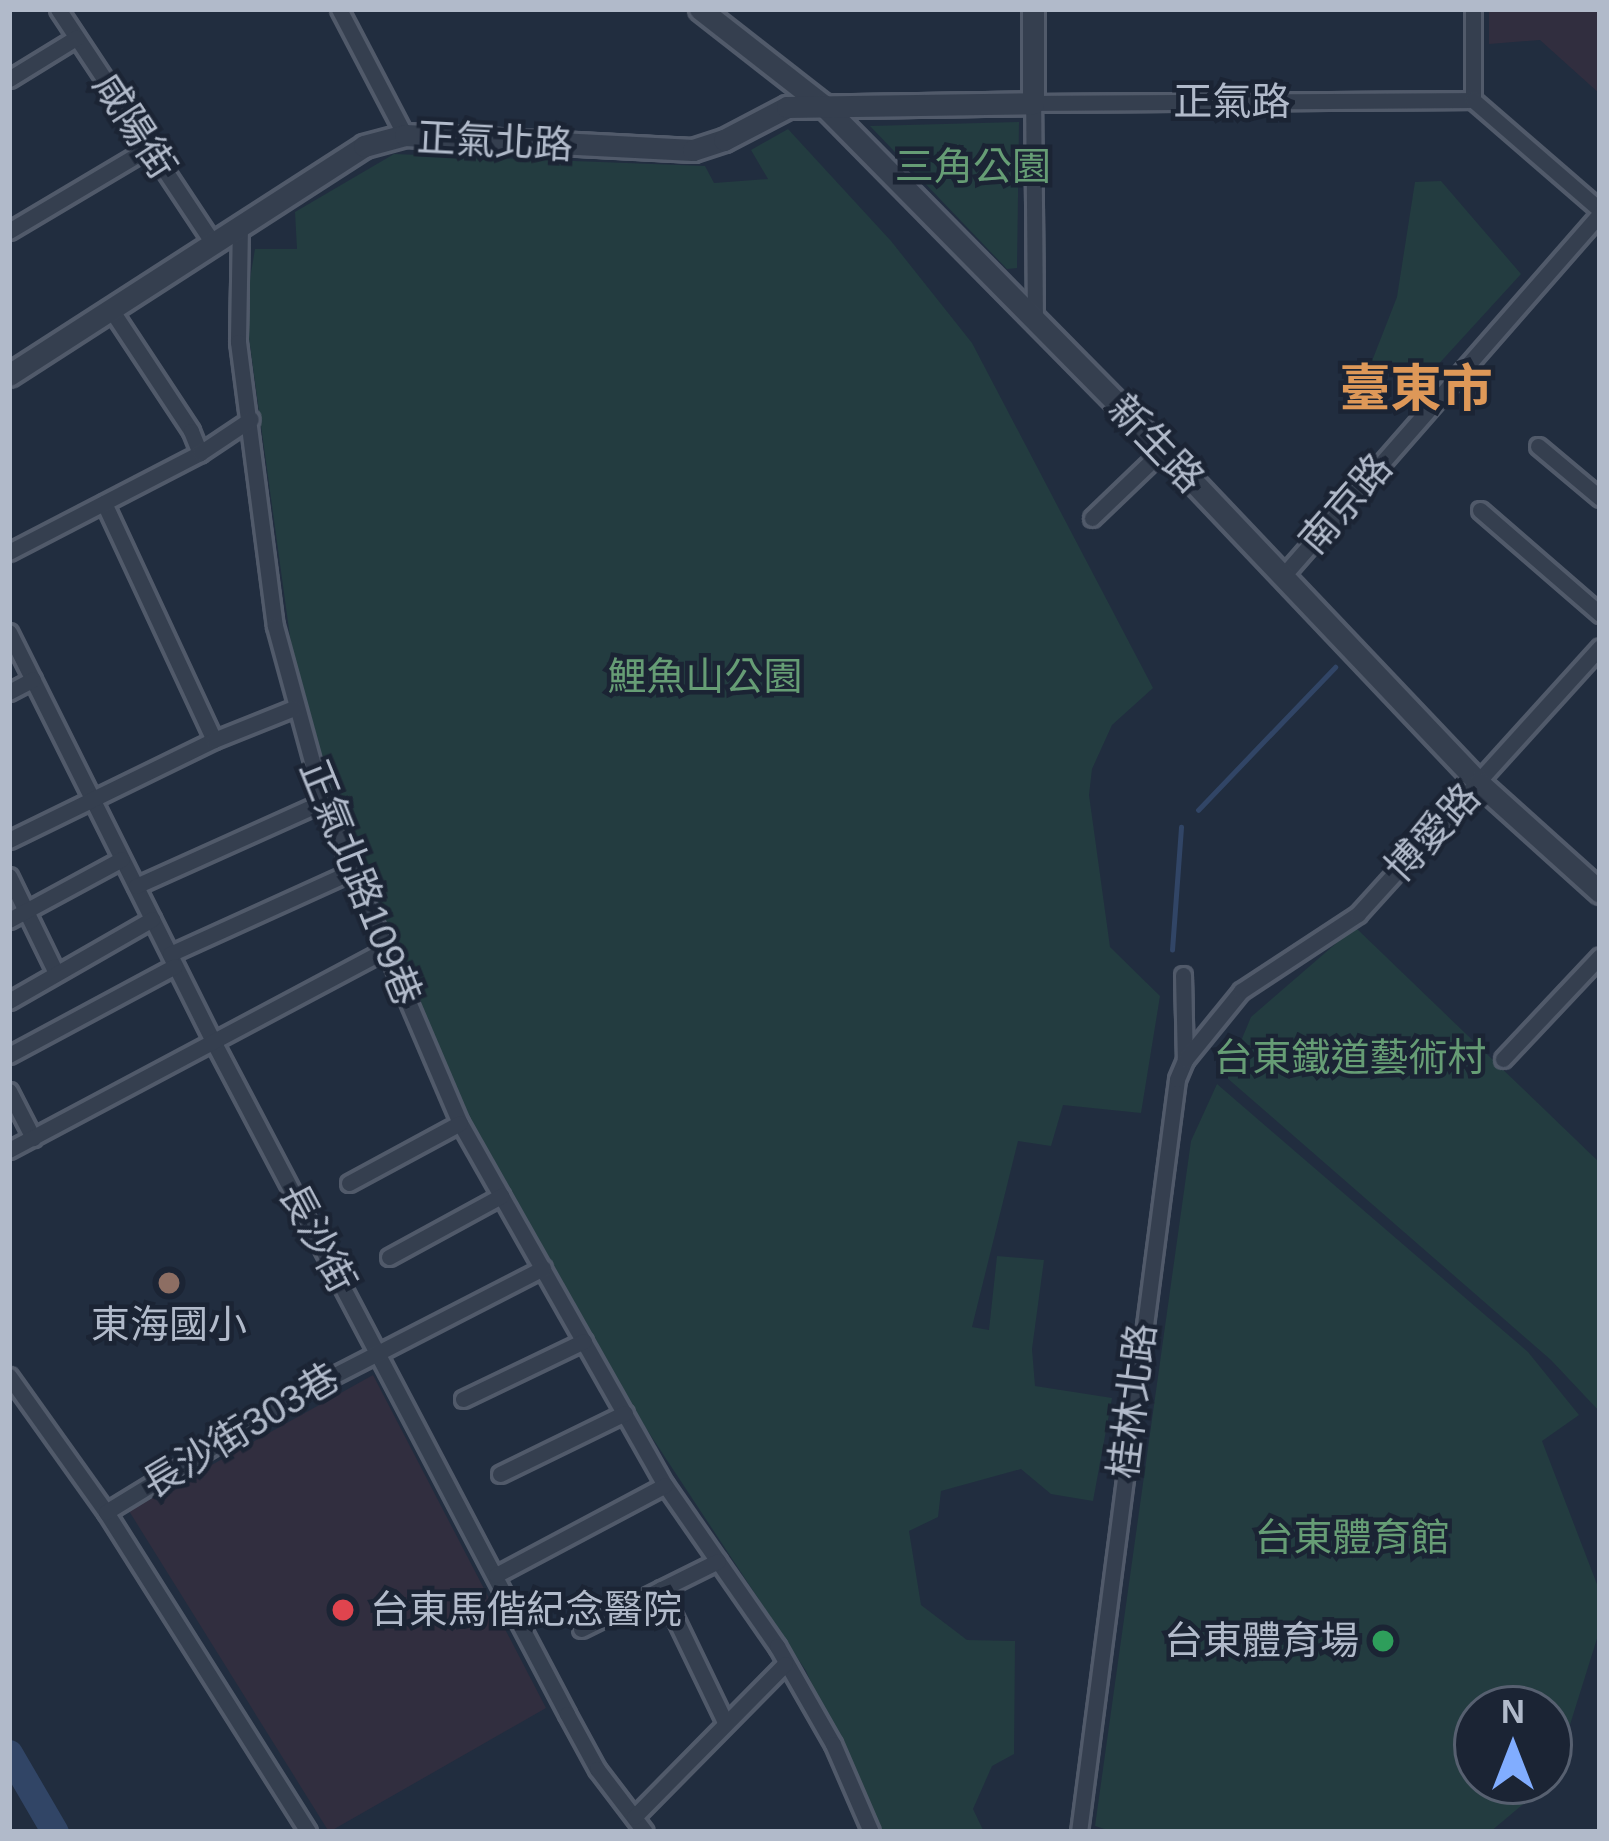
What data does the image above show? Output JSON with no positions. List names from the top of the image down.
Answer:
{
  "streets": {
    "street": [
      "正氣路",
      "咸陽街",
      "正氣北路",
      "新生路",
      "南京路",
      "博愛路",
      "正氣北路109巷",
      "長沙街",
      "桂林北路",
      "長沙街303巷"
    ]
  },
  "crossings": [
    ["正氣路", "正氣北路"],
    ["正氣路", "新生路"],
    ["咸陽街", "正氣北路"],
    ["正氣北路", "新生路"],
    ["正氣北路", "正氣北路109巷"],
    ["新生路", "南京路"],
    ["新生路", "博愛路"],
    ["博愛路", "桂林北路"],
    ["正氣北路109巷", "長沙街303巷"],
    ["長沙街", "長沙街303巷"]
  ],
  "districts": ["臺東市"],
  "parks": [
    "三角公園",
    "鯉魚山公園",
    "台東鐵道藝術村",
    "台東體育館"
  ],
  "places": ["東海國小", "台東馬偕紀念醫院", "台東體育場"],
  "north": "top"
}
